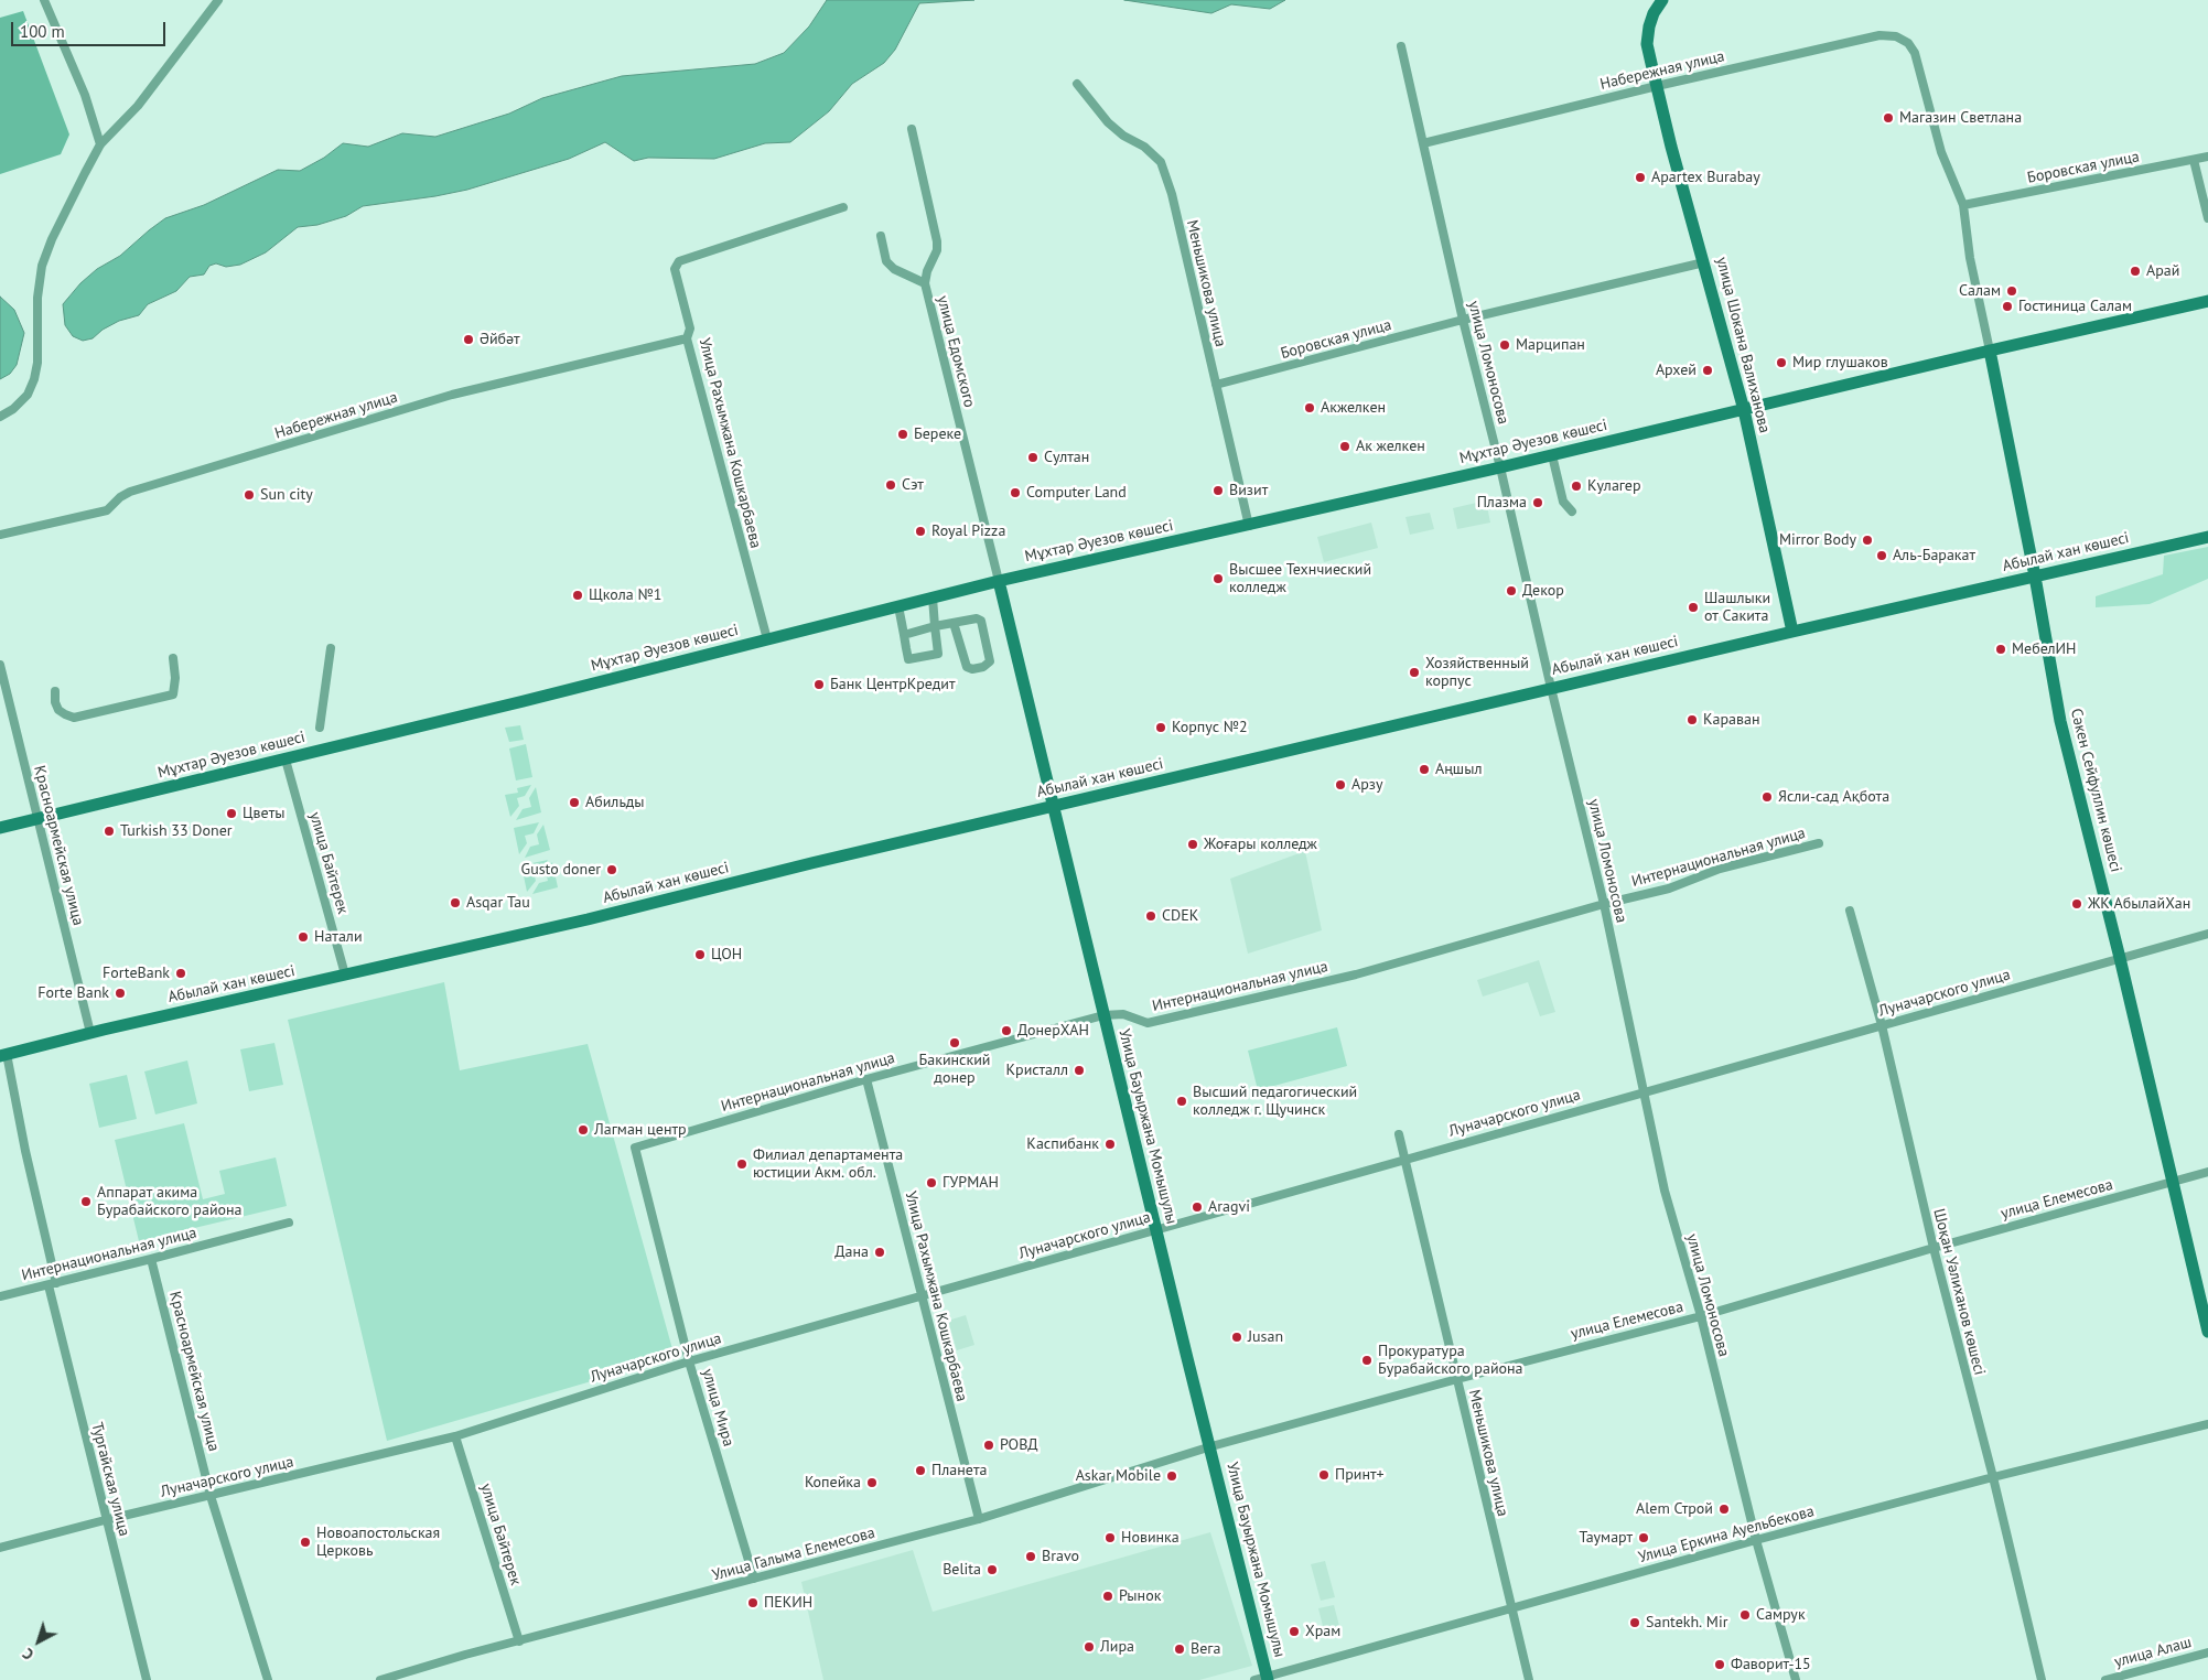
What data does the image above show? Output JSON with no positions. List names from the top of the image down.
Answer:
{
  "streets": {
    "street": [
      "Набережная улица",
      "Боровская улица",
      "Меньшикова улица",
      "улица Шокана Валиханова",
      "улица Едомского",
      "улица Ломоносова",
      "Мұхтар Әуезов көшесі",
      "Улица Рахымжана Кошкарбаева",
      "Абылай хан көшесі",
      "Сәкен Сейфуллин көшесі",
      "Красноармейская улица",
      "Интернациональная улица",
      "улица Байтерек",
      "Луначарского улица",
      "Улица Бауыржана Момышулы",
      "улица Елемесова",
      "Шоқан Уәлиханов көшесі",
      "улица Мира",
      "Тургайская улица",
      "Улица Еркина Ауельбекова",
      "Улица Галыма Елемесова",
      "улица Алаш"
    ]
  },
  "crossings": [
    ["Набережная улица", "Боровская улица"],
    ["Набережная улица", "улица Шокана Валиханова"],
    ["Набережная улица", "улица Ломоносова"],
    ["Набережная улица", "Улица Рахымжана Кошкарбаева"],
    ["Боровская улица", "Меньшикова улица"],
    ["Боровская улица", "улица Шокана Валиханова"],
    ["Боровская улица", "улица Ломоносова"],
    ["Меньшикова улица", "Мұхтар Әуезов көшесі"],
    ["Меньшикова улица", "Луначарского улица"],
    ["Меньшикова улица", "улица Елемесова"],
    ["Меньшикова улица", "Улица Еркина Ауельбекова"],
    ["улица Шокана Валиханова", "Мұхтар Әуезов көшесі"],
    ["улица Шокана Валиханова", "Абылай хан көшесі"],
    ["улица Едомского", "Мұхтар Әуезов көшесі"],
    ["улица Едомского", "Улица Бауыржана Момышулы"],
    ["улица Ломоносова", "Мұхтар Әуезов көшесі"],
    ["улица Ломоносова", "Абылай хан көшесі"],
    ["улица Ломоносова", "Интернациональная улица"],
    ["улица Ломоносова", "Луначарского улица"],
    ["улица Ломоносова", "улица Елемесова"],
    ["улица Ломоносова", "Улица Еркина Ауельбекова"],
    ["Мұхтар Әуезов көшесі", "Улица Рахымжана Кошкарбаева"],
    ["Мұхтар Әуезов көшесі", "Сәкен Сейфуллин көшесі"],
    ["Мұхтар Әуезов көшесі", "Красноармейская улица"],
    ["Мұхтар Әуезов көшесі", "улица Байтерек"],
    ["Мұхтар Әуезов көшесі", "Улица Бауыржана Момышулы"],
    ["Улица Рахымжана Кошкарбаева", "Интернациональная улица"],
    ["Улица Рахымжана Кошкарбаева", "Луначарского улица"],
    ["Улица Рахымжана Кошкарбаева", "Улица Галыма Елемесова"],
    ["Абылай хан көшесі", "Сәкен Сейфуллин көшесі"],
    ["Абылай хан көшесі", "Красноармейская улица"],
    ["Абылай хан көшесі", "улица Байтерек"],
    ["Абылай хан көшесі", "Улица Бауыржана Момышулы"],
    ["Абылай хан көшесі", "Тургайская улица"],
    ["Сәкен Сейфуллин көшесі", "Луначарского улица"],
    ["Сәкен Сейфуллин көшесі", "улица Елемесова"],
    ["Красноармейская улица", "Интернациональная улица"],
    ["Красноармейская улица", "Луначарского улица"],
    ["Интернациональная улица", "Улица Бауыржана Момышулы"],
    ["Интернациональная улица", "улица Мира"],
    ["Интернациональная улица", "Тургайская улица"],
    ["улица Байтерек", "Луначарского улица"],
    ["улица Байтерек", "Улица Галыма Елемесова"],
    ["Луначарского улица", "Улица Бауыржана Момышулы"],
    ["Луначарского улица", "Шоқан Уәлиханов көшесі"],
    ["Луначарского улица", "улица Мира"],
    ["Луначарского улица", "Тургайская улица"],
    ["Улица Бауыржана Момышулы", "улица Елемесова"],
    ["Улица Бауыржана Момышулы", "Улица Еркина Ауельбекова"],
    ["Улица Бауыржана Момышулы", "Улица Галыма Елемесова"],
    ["улица Елемесова", "Шоқан Уәлиханов көшесі"],
    ["улица Елемесова", "Улица Галыма Елемесова"],
    ["Шоқан Уәлиханов көшесі", "Улица Еркина Ауельбекова"],
    ["улица Мира", "Улица Галыма Елемесова"]
  ],
  "places": [
    "Магазин Светлана",
    "Apartex Burabay",
    "Арай",
    "Салам",
    "Гостиница Салам",
    "Әйбәт",
    "Марципан",
    "Мир глушаков",
    "Архей",
    "Акжелкен",
    "Береке",
    "Ак желкен",
    "Султан",
    "Сэт",
    "Кулагер",
    "Визит",
    "Computer Land",
    "Sun city",
    "Плазма",
    "Royal Pizza",
    "Mirror Body",
    "Аль-Баракат",
    "Высшее Технчиеский колледж",
    "Декор",
    "Щкола №1",
    "Шашлыки от Сакита",
    "МебелИН",
    "Хозяйственный корпус",
    "Банк ЦентрКредит",
    "Караван",
    "Корпус №2",
    "Аңшыл",
    "Арзу",
    "Ясли-сад Ақбота",
    "Абильды",
    "Цветы",
    "Turkish 33 Doner",
    "Жоғары колледж",
    "Gusto doner",
    "Asqar Tau",
    "ЖК АбылайХан",
    "CDEK",
    "Натали",
    "ЦОН",
    "ForteBank",
    "Forte Bank",
    "ДонерХАН",
    "Бакинский донер",
    "Кристалл",
    "Высший педагогический колледж г. Щучинск",
    "Лагман центр",
    "Каспибанк",
    "Филиал департамента юстиции Акм. обл.",
    "ГУРМАН",
    "Аппарат акима Бурабайского района",
    "Aragvi",
    "Дана",
    "Jusan",
    "Прокуратура Бурабайского района",
    "РОВД",
    "Планета",
    "Принт+",
    "Askar Mobile",
    "Копейка",
    "Alem Строй",
    "Новинка",
    "Таумарт",
    "Новоапостольская Церковь",
    "Bravo",
    "Belita",
    "Рынок",
    "ПЕКИН",
    "Самрук",
    "Santekh. Mir",
    "Храм",
    "Лира",
    "Вега",
    "Фаворит-15"
  ],
  "scale_bar": "100 m",
  "north": "bottom left"
}
